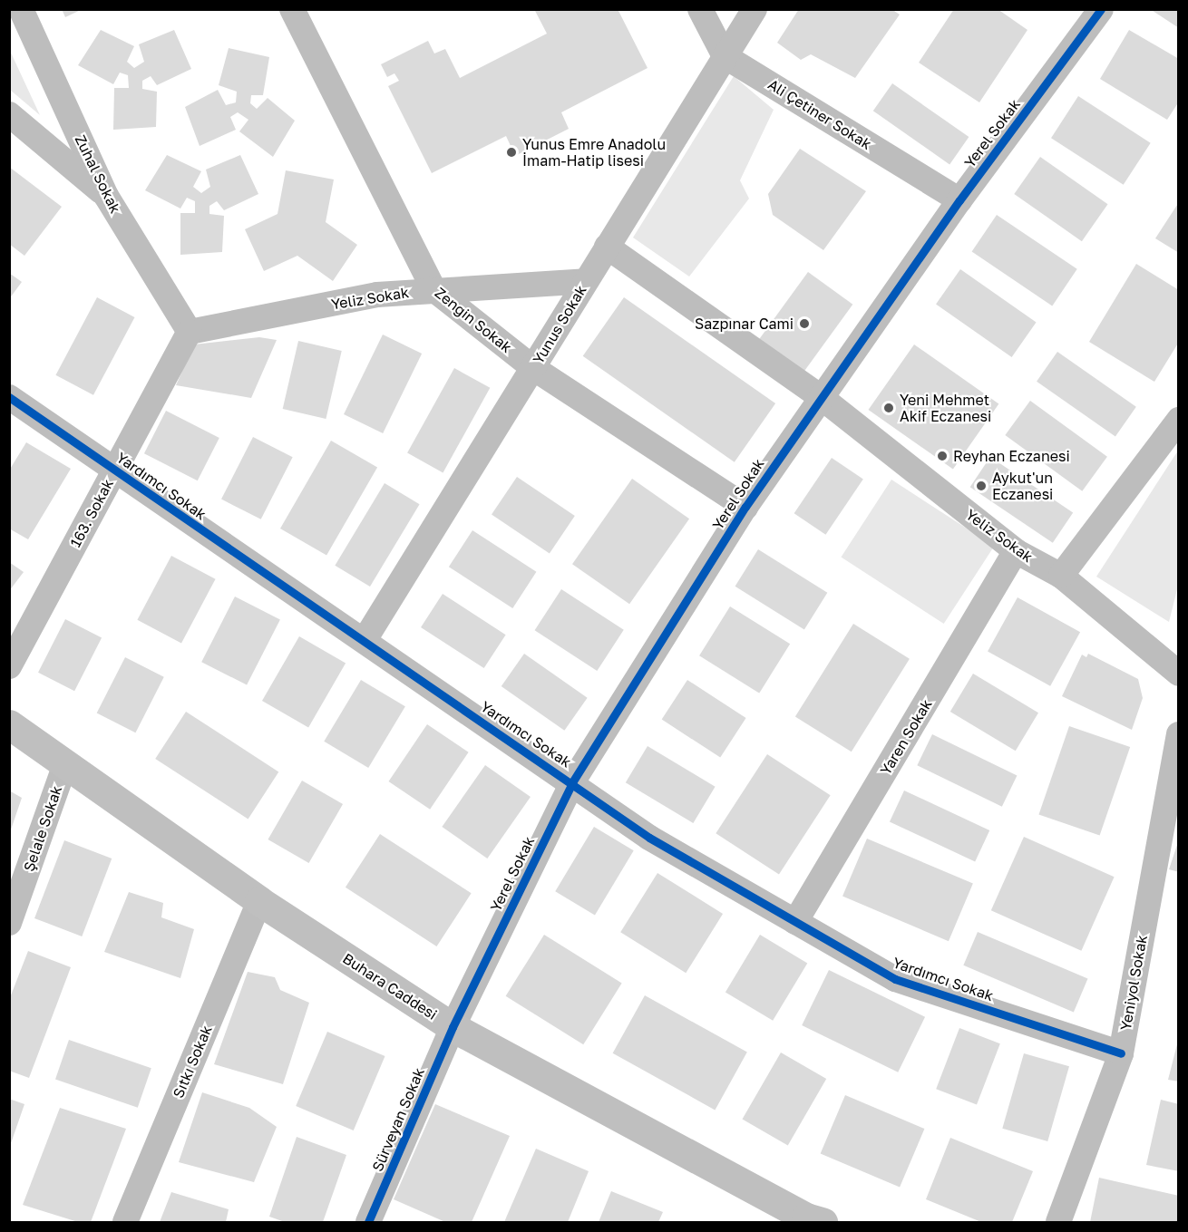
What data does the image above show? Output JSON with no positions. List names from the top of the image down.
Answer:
{
  "streets": {
    "main road": ["Buhara Caddesi"],
    "street": [
      "Ali Çetiner Sokak",
      "Yerel Sokak",
      "Zuhal Sokak",
      "Yeliz Sokak",
      "Zengin Sokak",
      "Yunus Sokak",
      "Yardımcı Sokak",
      "163. Sokak",
      "Yaren Sokak",
      "Şelale Sokak",
      "Yeniyol Sokak",
      "Sıtkı Sokak",
      "Sürveyan Sokak"
    ]
  },
  "crossings": [
    ["Ali Çetiner Sokak", "Yerel Sokak"],
    ["Ali Çetiner Sokak", "Yunus Sokak"],
    ["Yerel Sokak", "Yeliz Sokak"],
    ["Yerel Sokak", "Zengin Sokak"],
    ["Yerel Sokak", "Yardımcı Sokak"],
    ["Yerel Sokak", "Buhara Caddesi"],
    ["Yerel Sokak", "Sürveyan Sokak"],
    ["Zuhal Sokak", "Yeliz Sokak"],
    ["Zuhal Sokak", "163. Sokak"],
    ["Yeliz Sokak", "Zengin Sokak"],
    ["Yeliz Sokak", "Yunus Sokak"],
    ["Yeliz Sokak", "163. Sokak"],
    ["Yeliz Sokak", "Yaren Sokak"],
    ["Zengin Sokak", "Yunus Sokak"],
    ["Yunus Sokak", "Yardımcı Sokak"],
    ["Yardımcı Sokak", "163. Sokak"],
    ["Yardımcı Sokak", "Yaren Sokak"],
    ["Yardımcı Sokak", "Yeniyol Sokak"],
    ["Şelale Sokak", "Buhara Caddesi"],
    ["Buhara Caddesi", "Sıtkı Sokak"],
    ["Buhara Caddesi", "Sürveyan Sokak"]
  ],
  "places": [
    "Yunus Emre Anadolu İmam-Hatip lisesi",
    "Sazpınar Cami",
    "Yeni Mehmet Akif Eczanesi",
    "Reyhan Eczanesi",
    "Aykut'un Eczanesi"
  ]
}
